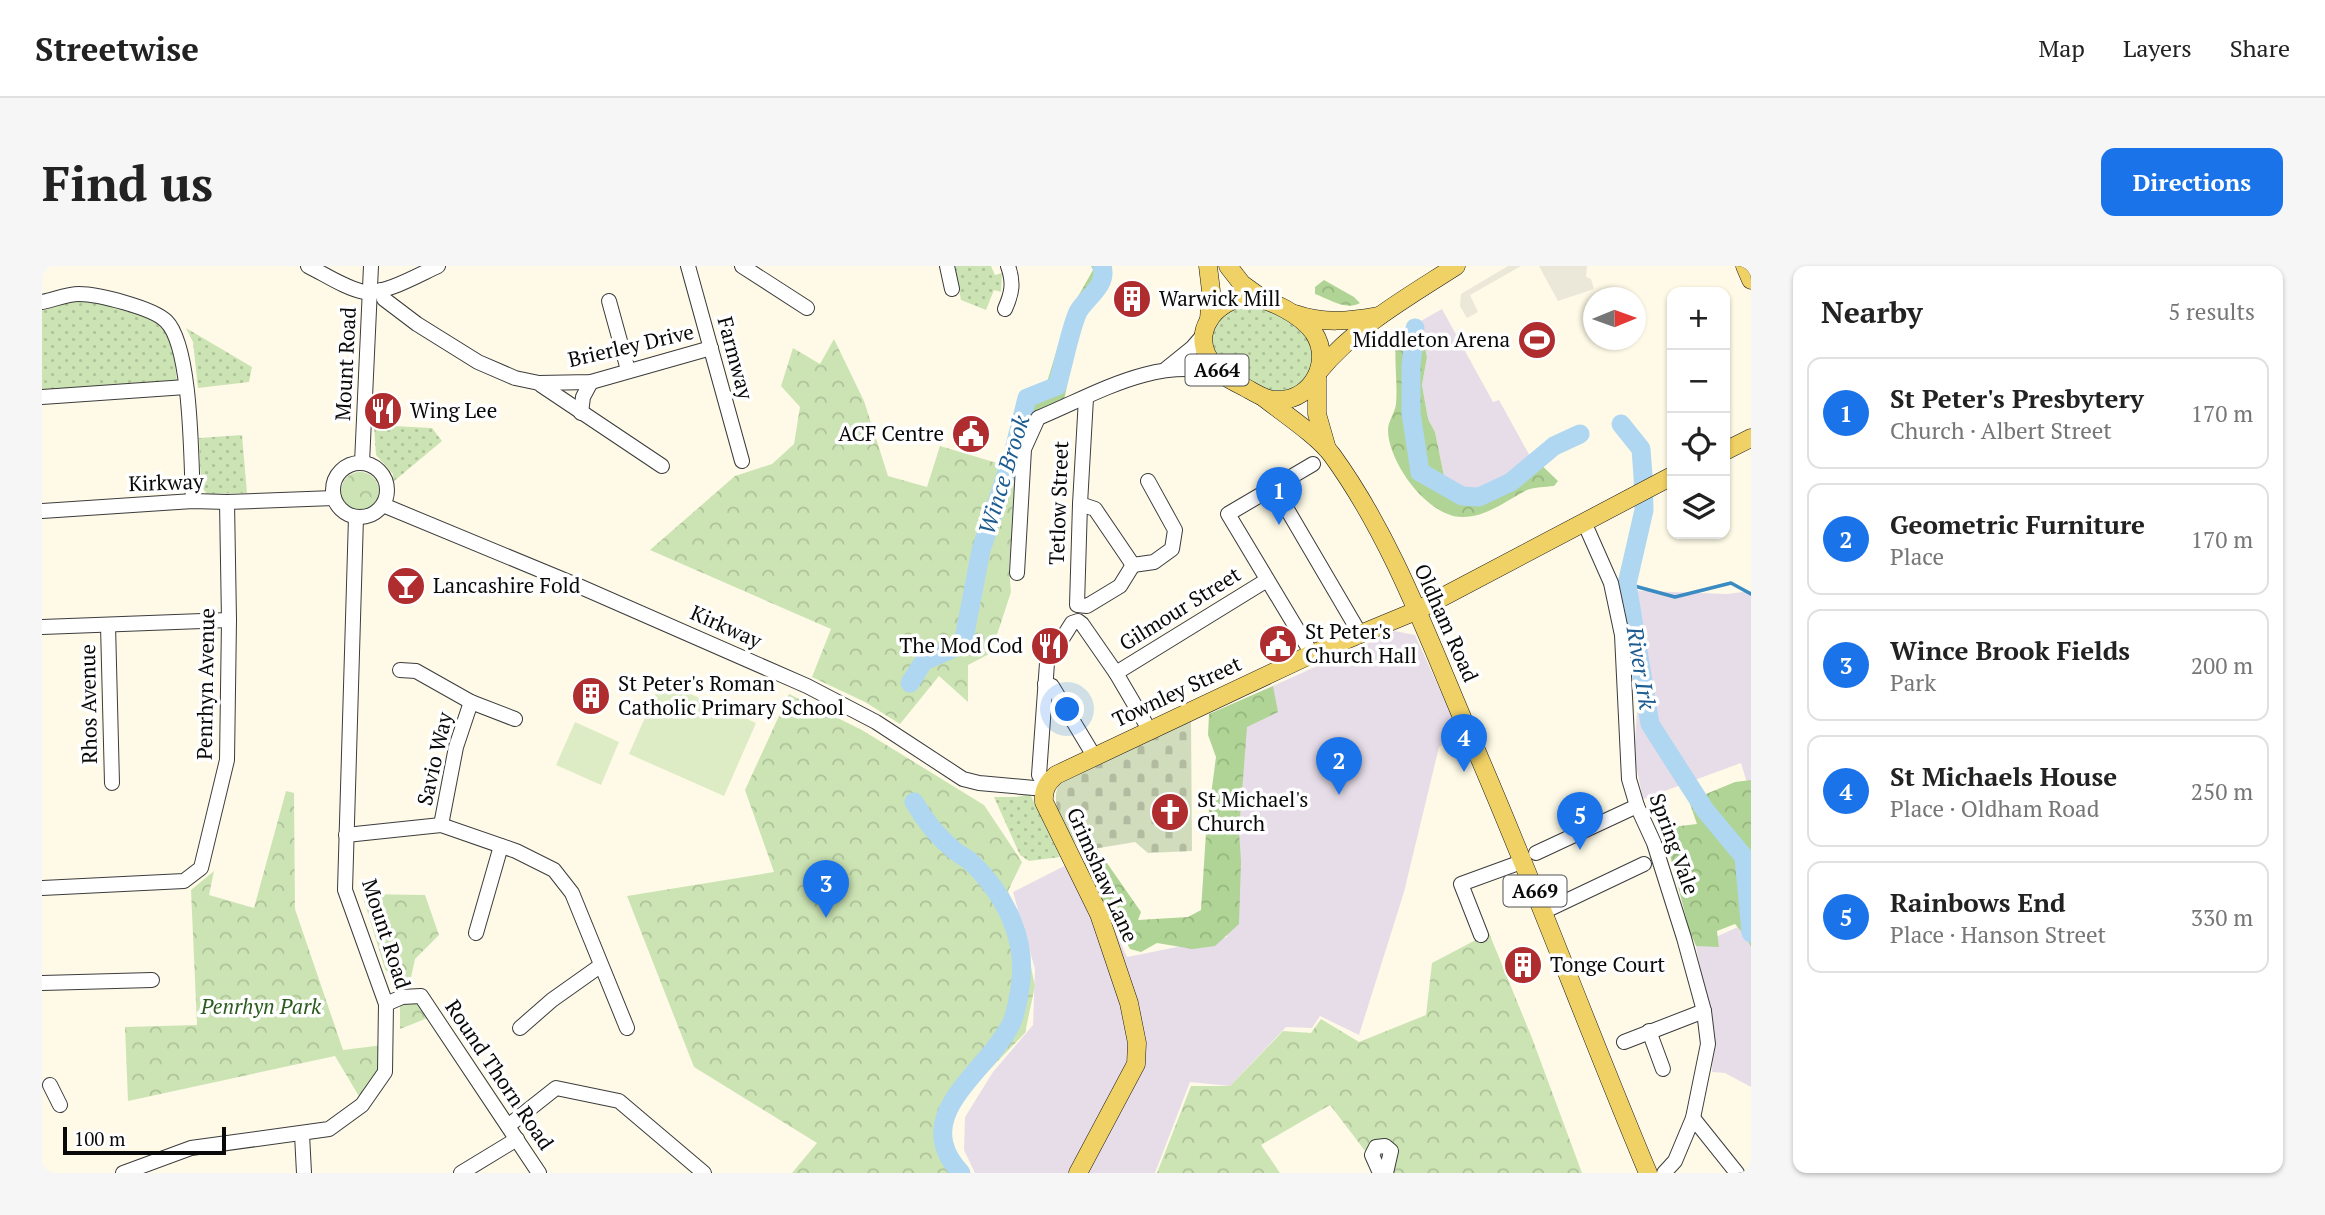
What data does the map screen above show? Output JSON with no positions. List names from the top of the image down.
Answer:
{
  "streets": {
    "main road": [
      "A664",
      "Oldham Road",
      "Townley Street",
      "Grimshaw Lane",
      "A669"
    ],
    "street": [
      "Brierley Drive",
      "Farmway",
      "Mount Road",
      "Kirkway",
      "Tetlow Street",
      "Gilmour Street",
      "Penrhyn Avenue",
      "Rhos Avenue",
      "Savio Way",
      "Spring Vale",
      "Round Thorn Road"
    ]
  },
  "crossings": [
    ["Brierley Drive", "Farmway"],
    ["Brierley Drive", "Mount Road"],
    ["Mount Road", "Kirkway"],
    ["Mount Road", "Round Thorn Road"],
    ["A664", "Oldham Road"],
    ["Kirkway", "Penrhyn Avenue"],
    ["Kirkway", "Townley Street"],
    ["Kirkway", "Grimshaw Lane"],
    ["Oldham Road", "Townley Street"],
    ["Townley Street", "Spring Vale"],
    ["Townley Street", "Grimshaw Lane"]
  ],
  "water": ["Wince Brook", "River Irk"],
  "parks": ["Penrhyn Park"],
  "places": {
    "building": ["Warwick Mill", "St Peter's Roman Catholic Primary School", "Tonge Court"],
    "sports": ["Middleton Arena"],
    "restaurant": ["Wing Lee", "The Mod Cod"],
    "public building": ["ACF Centre", "St Peter's Church Hall"],
    "bar": ["Lancashire Fold"],
    "church": ["St Michael's Church"]
  },
  "scale_bar": "100 m",
  "north": "right",
  "page": {
    "header": "Streetwise",
    "nav": ["Map", "Layers", "Share"],
    "buttons": "Directions",
    "title": "Find us",
    "heading": ["Nearby", "5 results"],
    "map_buttons": ["+", "−"],
    "list": [
      {
        "mark": "1",
        "name": "St Peter's Presbytery",
        "note": "Church · Albert Street",
        "value": "170 m"
      },
      {
        "mark": "2",
        "name": "Geometric Furniture",
        "note": "Place",
        "value": "170 m"
      },
      {
        "mark": "3",
        "name": "Wince Brook Fields",
        "note": "Park",
        "value": "200 m"
      },
      {
        "mark": "4",
        "name": "St Michaels House",
        "note": "Place · Oldham Road",
        "value": "250 m"
      },
      {
        "mark": "5",
        "name": "Rainbows End",
        "note": "Place · Hanson Street",
        "value": "330 m"
      }
    ],
    "pins": [
      "1",
      "4",
      "2",
      "5",
      "3"
    ],
    "scale": "100 m"
  }
}
